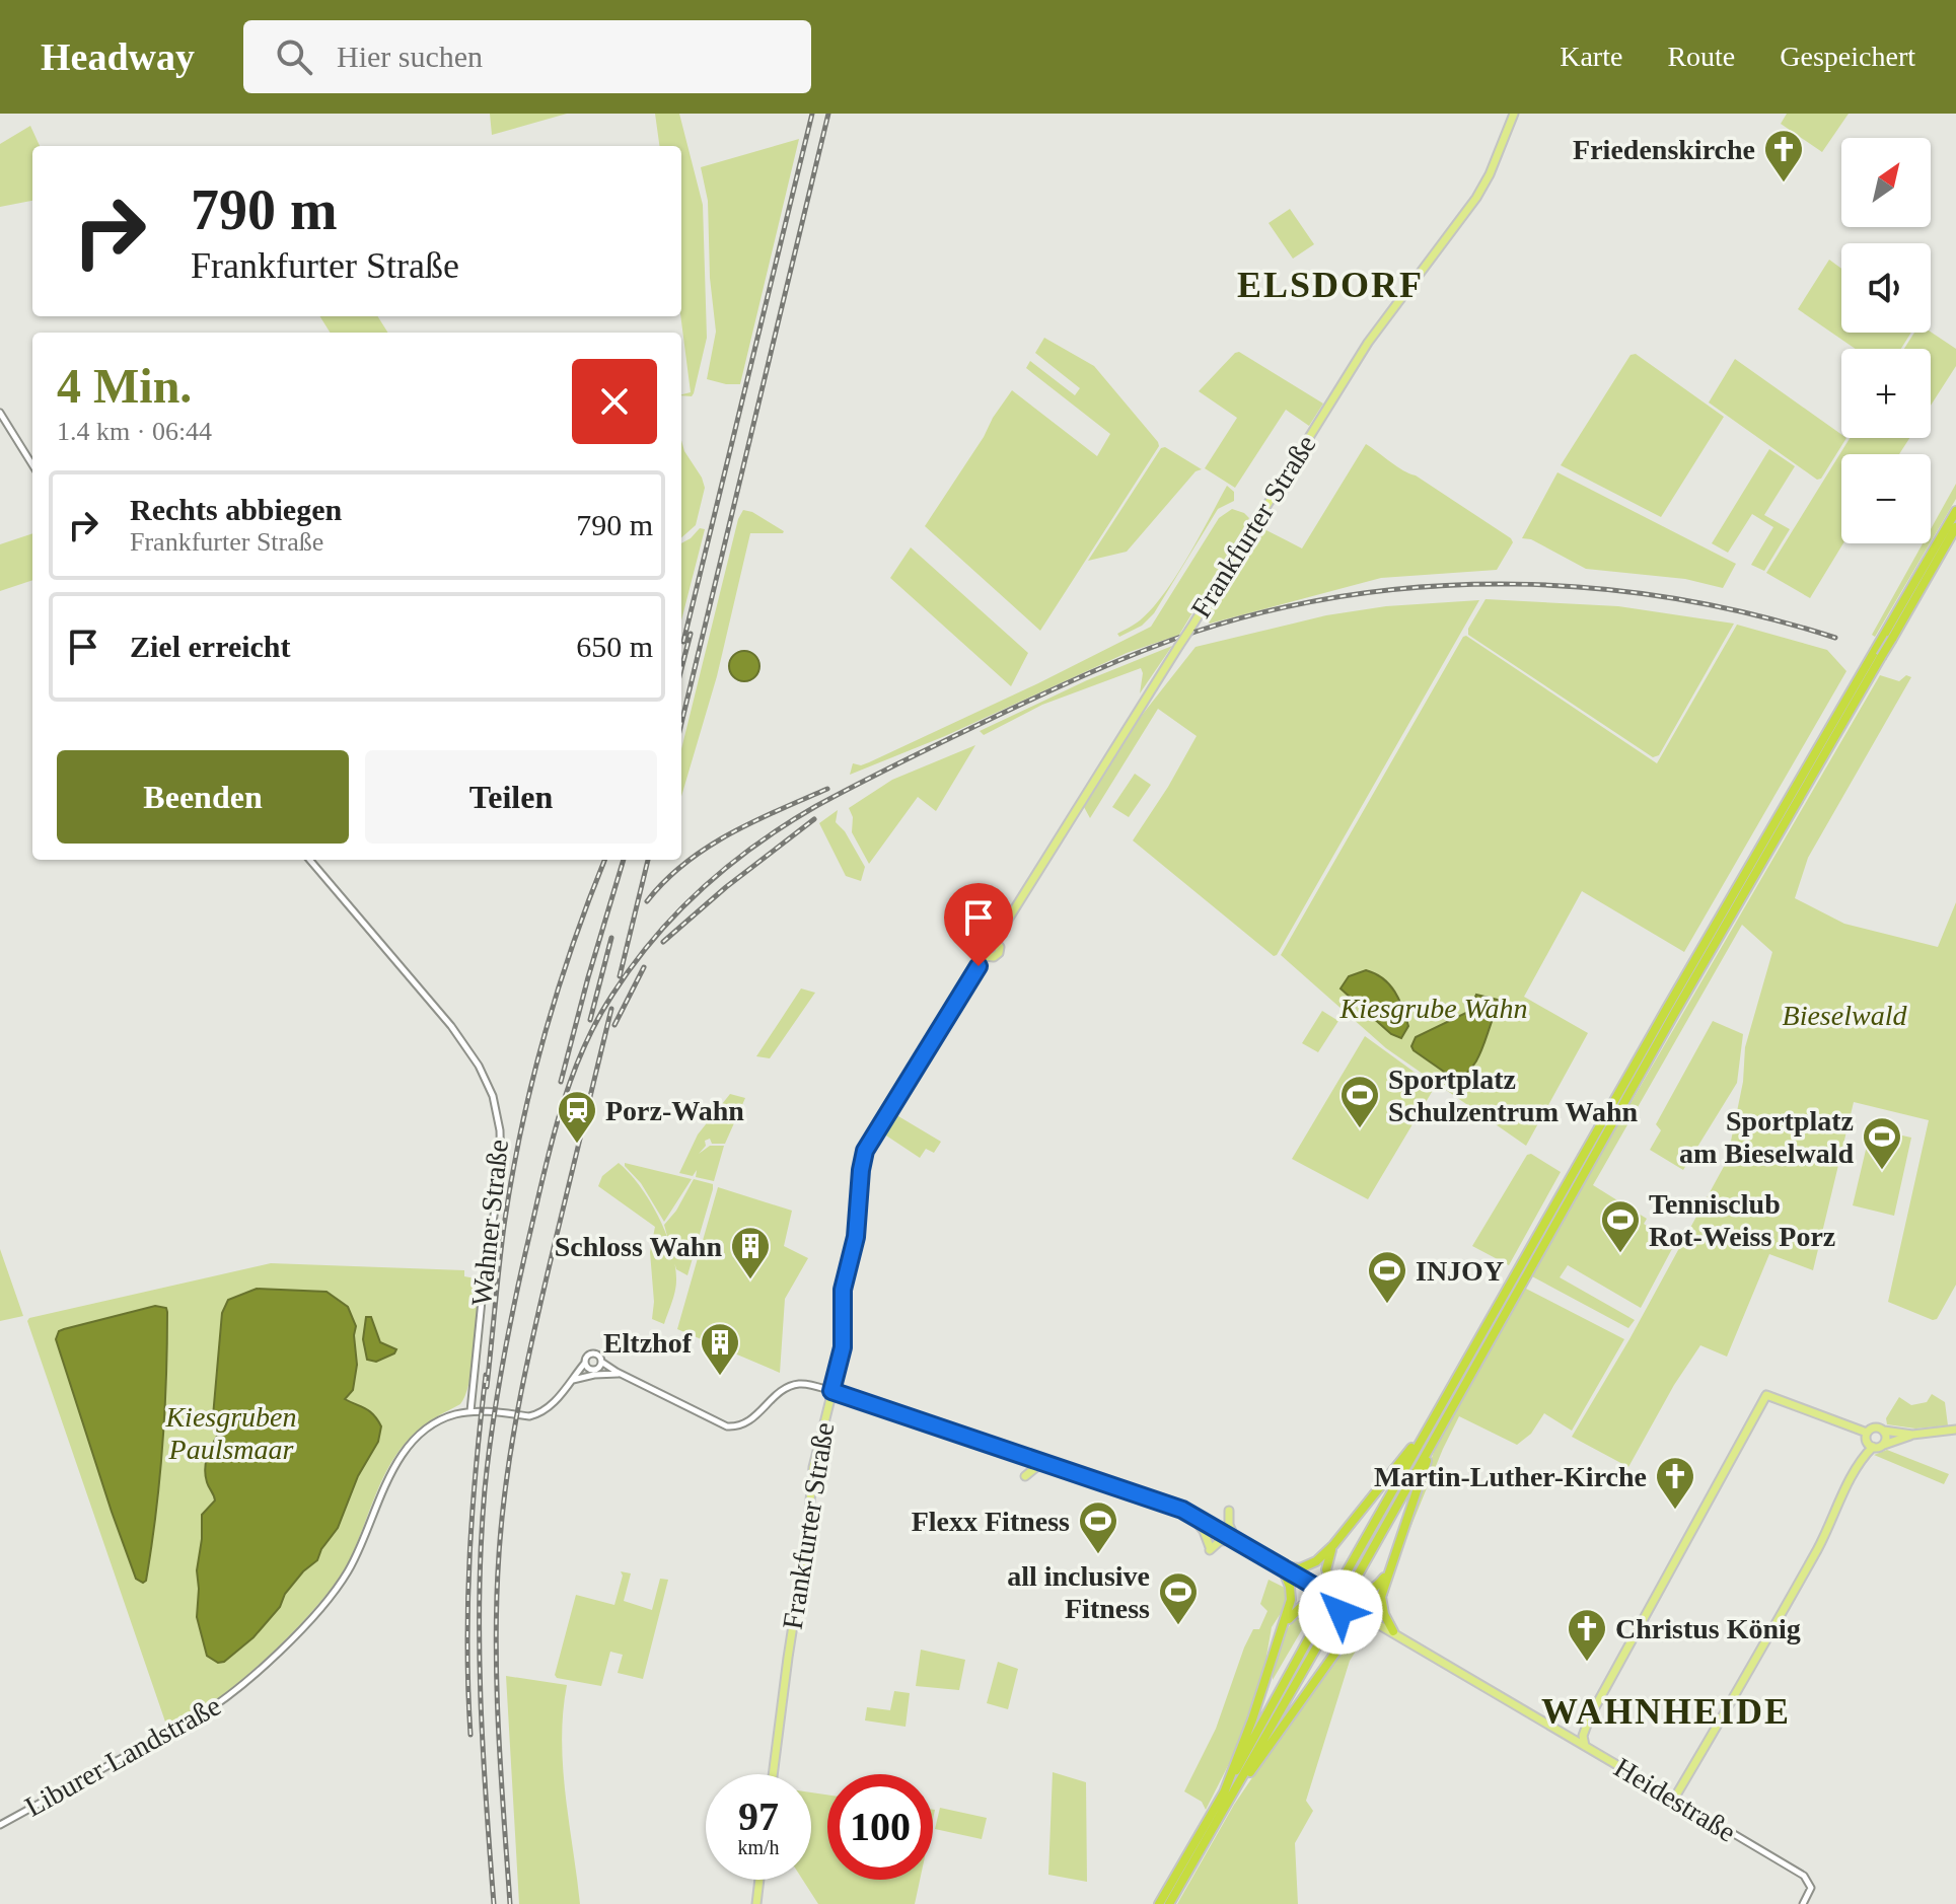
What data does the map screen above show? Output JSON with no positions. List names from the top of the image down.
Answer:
{
  "streets": {
    "main road": ["Frankfurter Straße", "Heidestraße"],
    "street": ["Wahner Straße", "Liburer Landstraße"]
  },
  "crossings": [
    ["Frankfurter Straße", "Heidestraße"],
    ["Wahner Straße", "Liburer Landstraße"]
  ],
  "districts": ["ELSDORF", "WAHNHEIDE"],
  "parks": ["Kiesgrube Wahn", "Bieselwald", "Kiesgruben Paulsmaar"],
  "places": {
    "church": ["Friedenskirche", "Martin-Luther-Kirche", "Christus König"],
    "sports": [
      "Sportplatz Schulzentrum Wahn",
      "Sportplatz am Bieselwald",
      "Tennisclub Rot-Weiss Porz",
      "INJOY",
      "Flexx Fitness",
      "all inclusive Fitness"
    ],
    "station": ["Porz-Wahn"],
    "building": ["Schloss Wahn", "Eltzhof"]
  },
  "north": "top right",
  "page": {
    "header": "Headway",
    "search": "Hier suchen",
    "nav": ["Karte", "Route", "Gespeichert"],
    "map_buttons": ["+", "−"],
    "turn": ["790 m", "Frankfurter Straße"],
    "heading": ["4 Min.", "1.4 km · 06:44"],
    "list": [
      {
        "name": "Rechts abbiegen",
        "note": "Frankfurter Straße",
        "value": "790 m"
      },
      {
        "name": "Ziel erreicht",
        "value": "650 m"
      }
    ],
    "buttons": ["Beenden", "Teilen"],
    "speed": "97 km/h",
    "limit": "100"
  }
}
